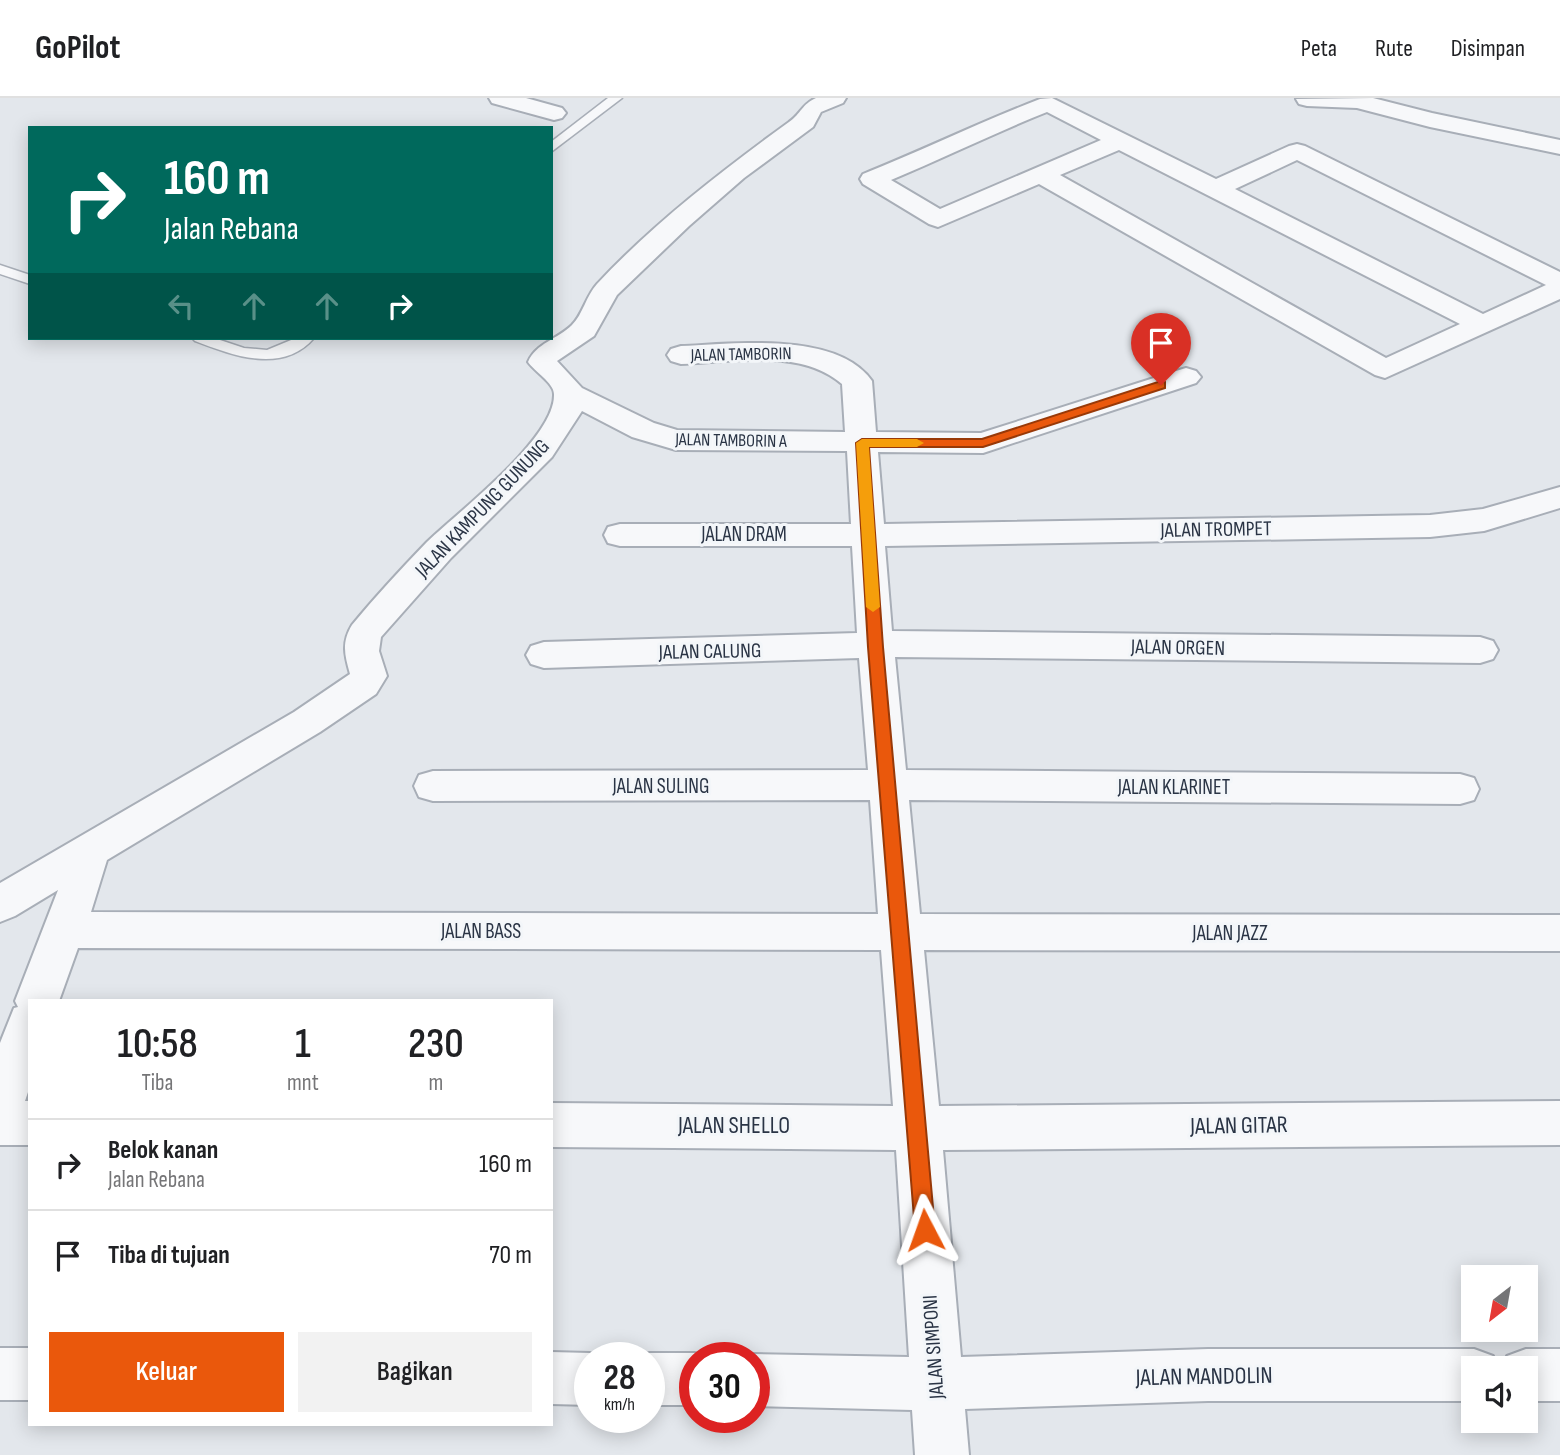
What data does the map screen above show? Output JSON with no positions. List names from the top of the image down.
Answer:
{
  "streets": {
    "street": [
      "JALAN TAMBORIN",
      "JALAN TAMBORIN A",
      "JALAN KAMPUNG GUNUNG",
      "JALAN TROMPET",
      "JALAN DRAM",
      "JALAN ORGEN",
      "JALAN CALUNG",
      "JALAN SULING",
      "JALAN KLARINET",
      "JALAN BASS",
      "JALAN JAZZ",
      "JALAN SHELLO",
      "JALAN GITAR",
      "JALAN SIMPONI",
      "JALAN MANDOLIN"
    ]
  },
  "crossings": [
    ["JALAN TAMBORIN", "JALAN TAMBORIN A"],
    ["JALAN TAMBORIN", "JALAN SIMPONI"],
    ["JALAN TAMBORIN A", "JALAN KAMPUNG GUNUNG"],
    ["JALAN TAMBORIN A", "JALAN SIMPONI"],
    ["JALAN TROMPET", "JALAN DRAM"],
    ["JALAN TROMPET", "JALAN SIMPONI"],
    ["JALAN DRAM", "JALAN SIMPONI"],
    ["JALAN ORGEN", "JALAN CALUNG"],
    ["JALAN ORGEN", "JALAN SIMPONI"],
    ["JALAN CALUNG", "JALAN SIMPONI"],
    ["JALAN SULING", "JALAN KLARINET"],
    ["JALAN SULING", "JALAN SIMPONI"],
    ["JALAN KLARINET", "JALAN SIMPONI"],
    ["JALAN BASS", "JALAN JAZZ"],
    ["JALAN BASS", "JALAN SIMPONI"],
    ["JALAN JAZZ", "JALAN SIMPONI"],
    ["JALAN SHELLO", "JALAN GITAR"],
    ["JALAN SHELLO", "JALAN SIMPONI"],
    ["JALAN GITAR", "JALAN SIMPONI"],
    ["JALAN SIMPONI", "JALAN MANDOLIN"]
  ],
  "north": "bottom left",
  "page": {
    "header": "GoPilot",
    "nav": ["Peta", "Rute", "Disimpan"],
    "turn": ["160 m", "Jalan Rebana"],
    "eta": [
      "10:58",
      "Tiba",
      "1",
      "mnt",
      "230",
      "m"
    ],
    "list": [
      {
        "name": "Belok kanan",
        "note": "Jalan Rebana",
        "value": "160 m"
      },
      {
        "name": "Tiba di tujuan",
        "value": "70 m"
      }
    ],
    "buttons": ["Keluar", "Bagikan"],
    "speed": "28 km/h",
    "limit": "30"
  }
}
